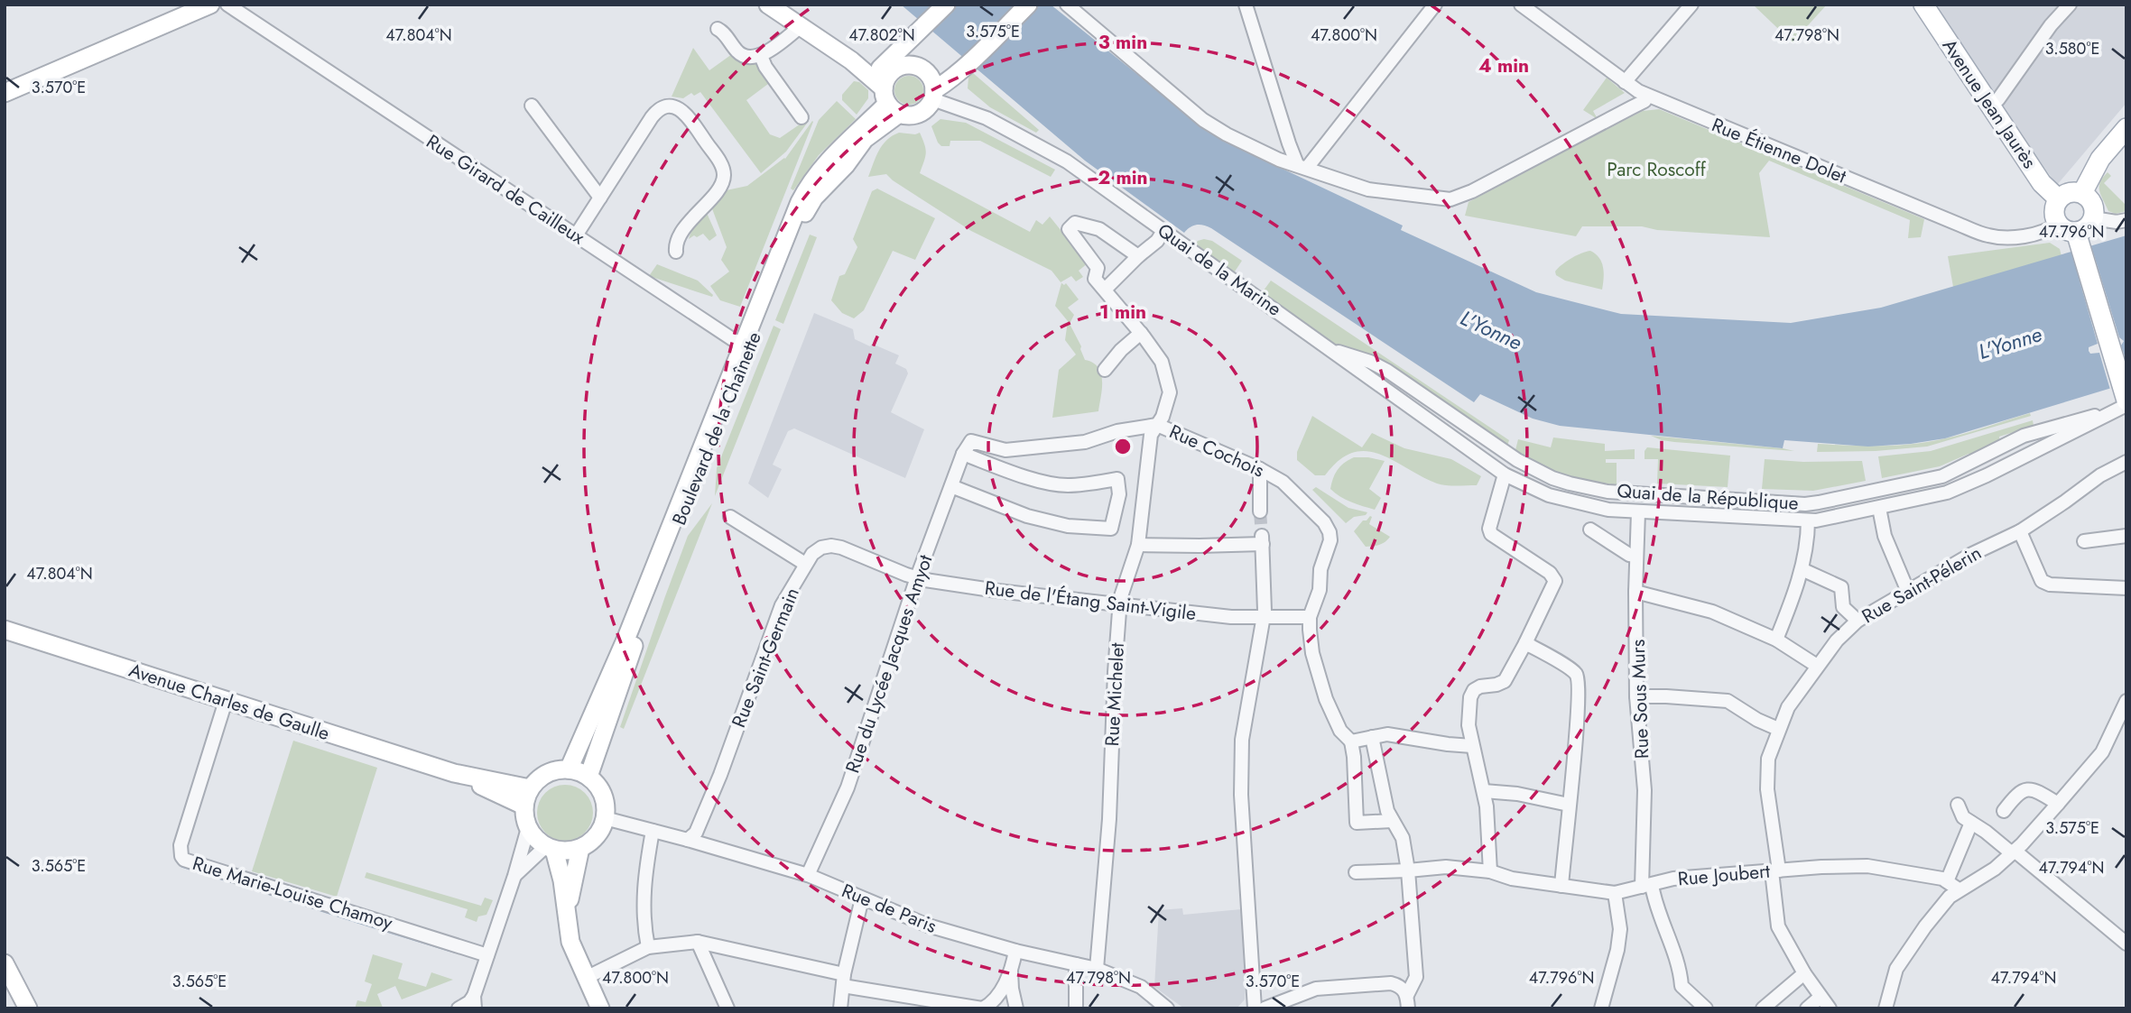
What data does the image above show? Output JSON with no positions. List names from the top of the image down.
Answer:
{
  "streets": {
    "main road": ["Avenue Jean Jaurès", "Boulevard de la Chaînette", "Avenue Charles de Gaulle"],
    "street": [
      "Rue Étienne Dolet",
      "Rue Girard de Cailleux",
      "Quai de la Marine",
      "Rue Cochois",
      "Quai de la République",
      "Rue Saint-Pélerin",
      "Rue de l'Étang Saint-Vigile",
      "Rue Saint-Germain",
      "Rue du Lycée Jacques Amyot",
      "Rue Michelet",
      "Rue Sous Murs",
      "Rue Joubert",
      "Rue Marie-Louise Chamoy",
      "Rue de Paris"
    ]
  },
  "crossings": [
    ["Avenue Jean Jaurès", "Rue Étienne Dolet"],
    ["Quai de la Marine", "Boulevard de la Chaînette"],
    ["Quai de la Marine", "Quai de la République"],
    ["Boulevard de la Chaînette", "Avenue Charles de Gaulle"],
    ["Boulevard de la Chaînette", "Rue de Paris"],
    ["Rue Cochois", "Rue de l'Étang Saint-Vigile"],
    ["Rue Cochois", "Rue du Lycée Jacques Amyot"],
    ["Rue Cochois", "Rue Michelet"],
    ["Quai de la République", "Rue Sous Murs"],
    ["Rue Saint-Pélerin", "Rue Joubert"],
    ["Rue de l'Étang Saint-Vigile", "Rue Saint-Germain"],
    ["Rue de l'Étang Saint-Vigile", "Rue du Lycée Jacques Amyot"],
    ["Rue de l'Étang Saint-Vigile", "Rue Michelet"],
    ["Rue Saint-Germain", "Rue du Lycée Jacques Amyot"],
    ["Rue Saint-Germain", "Rue de Paris"],
    ["Rue du Lycée Jacques Amyot", "Rue de Paris"],
    ["Rue Michelet", "Rue de Paris"],
    ["Rue Sous Murs", "Rue Joubert"],
    ["Avenue Charles de Gaulle", "Rue Marie-Louise Chamoy"],
    ["Avenue Charles de Gaulle", "Rue de Paris"]
  ],
  "water": ["L'Yonne"],
  "parks": ["Parc Roscoff"],
  "coordinates": [
    "3.575°E",
    "47.804°N",
    "47.802°N",
    "47.800°N",
    "47.798°N",
    "3.580°E",
    "3.570°E",
    "47.796°N",
    "3.565°E",
    "47.794°N"
  ],
  "rings": [
    "3 min",
    "4 min",
    "2 min",
    "1 min"
  ]
}
